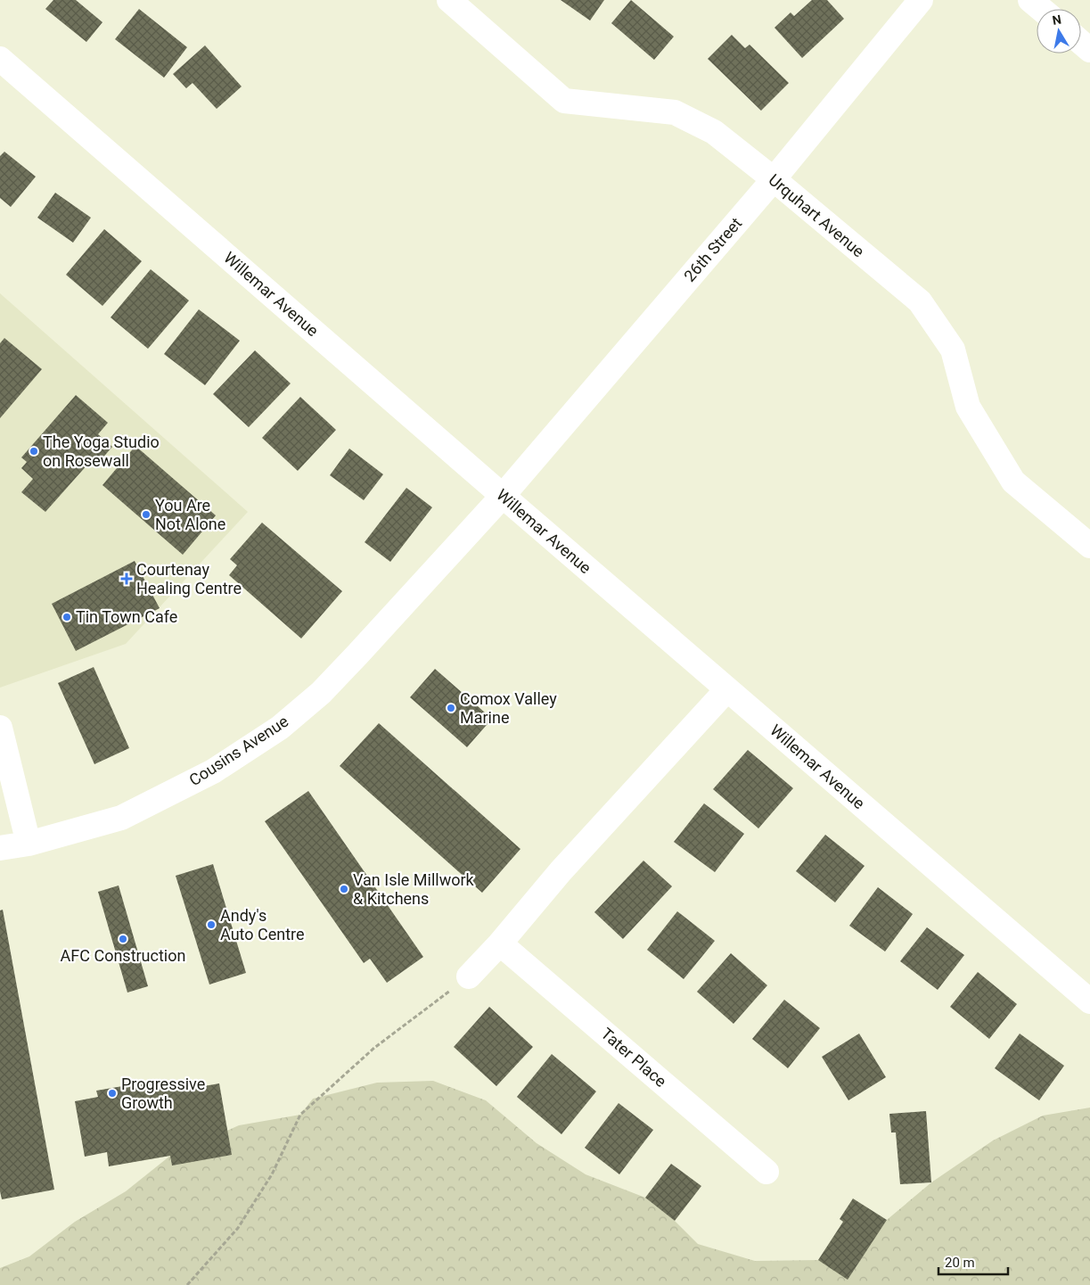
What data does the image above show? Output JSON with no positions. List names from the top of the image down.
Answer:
{
  "streets": {
    "street": [
      "Urquhart Avenue",
      "26th Street",
      "Willemar Avenue",
      "Cousins Avenue",
      "Tater Place"
    ]
  },
  "crossings": [
    ["Urquhart Avenue", "26th Street"],
    ["26th Street", "Willemar Avenue"],
    ["26th Street", "Cousins Avenue"],
    ["Willemar Avenue", "Cousins Avenue"]
  ],
  "places": {
    "other": [
      "The Yoga Studio on Rosewall",
      "You Are Not Alone",
      "Tin Town Cafe",
      "Comox Valley Marine",
      "Van Isle Millwork & Kitchens",
      "Andy's Auto Centre",
      "AFC Construction",
      "Progressive Growth"
    ],
    "health": ["Courtenay Healing Centre"]
  },
  "scale_bar": "20 m",
  "north": "top"
}
